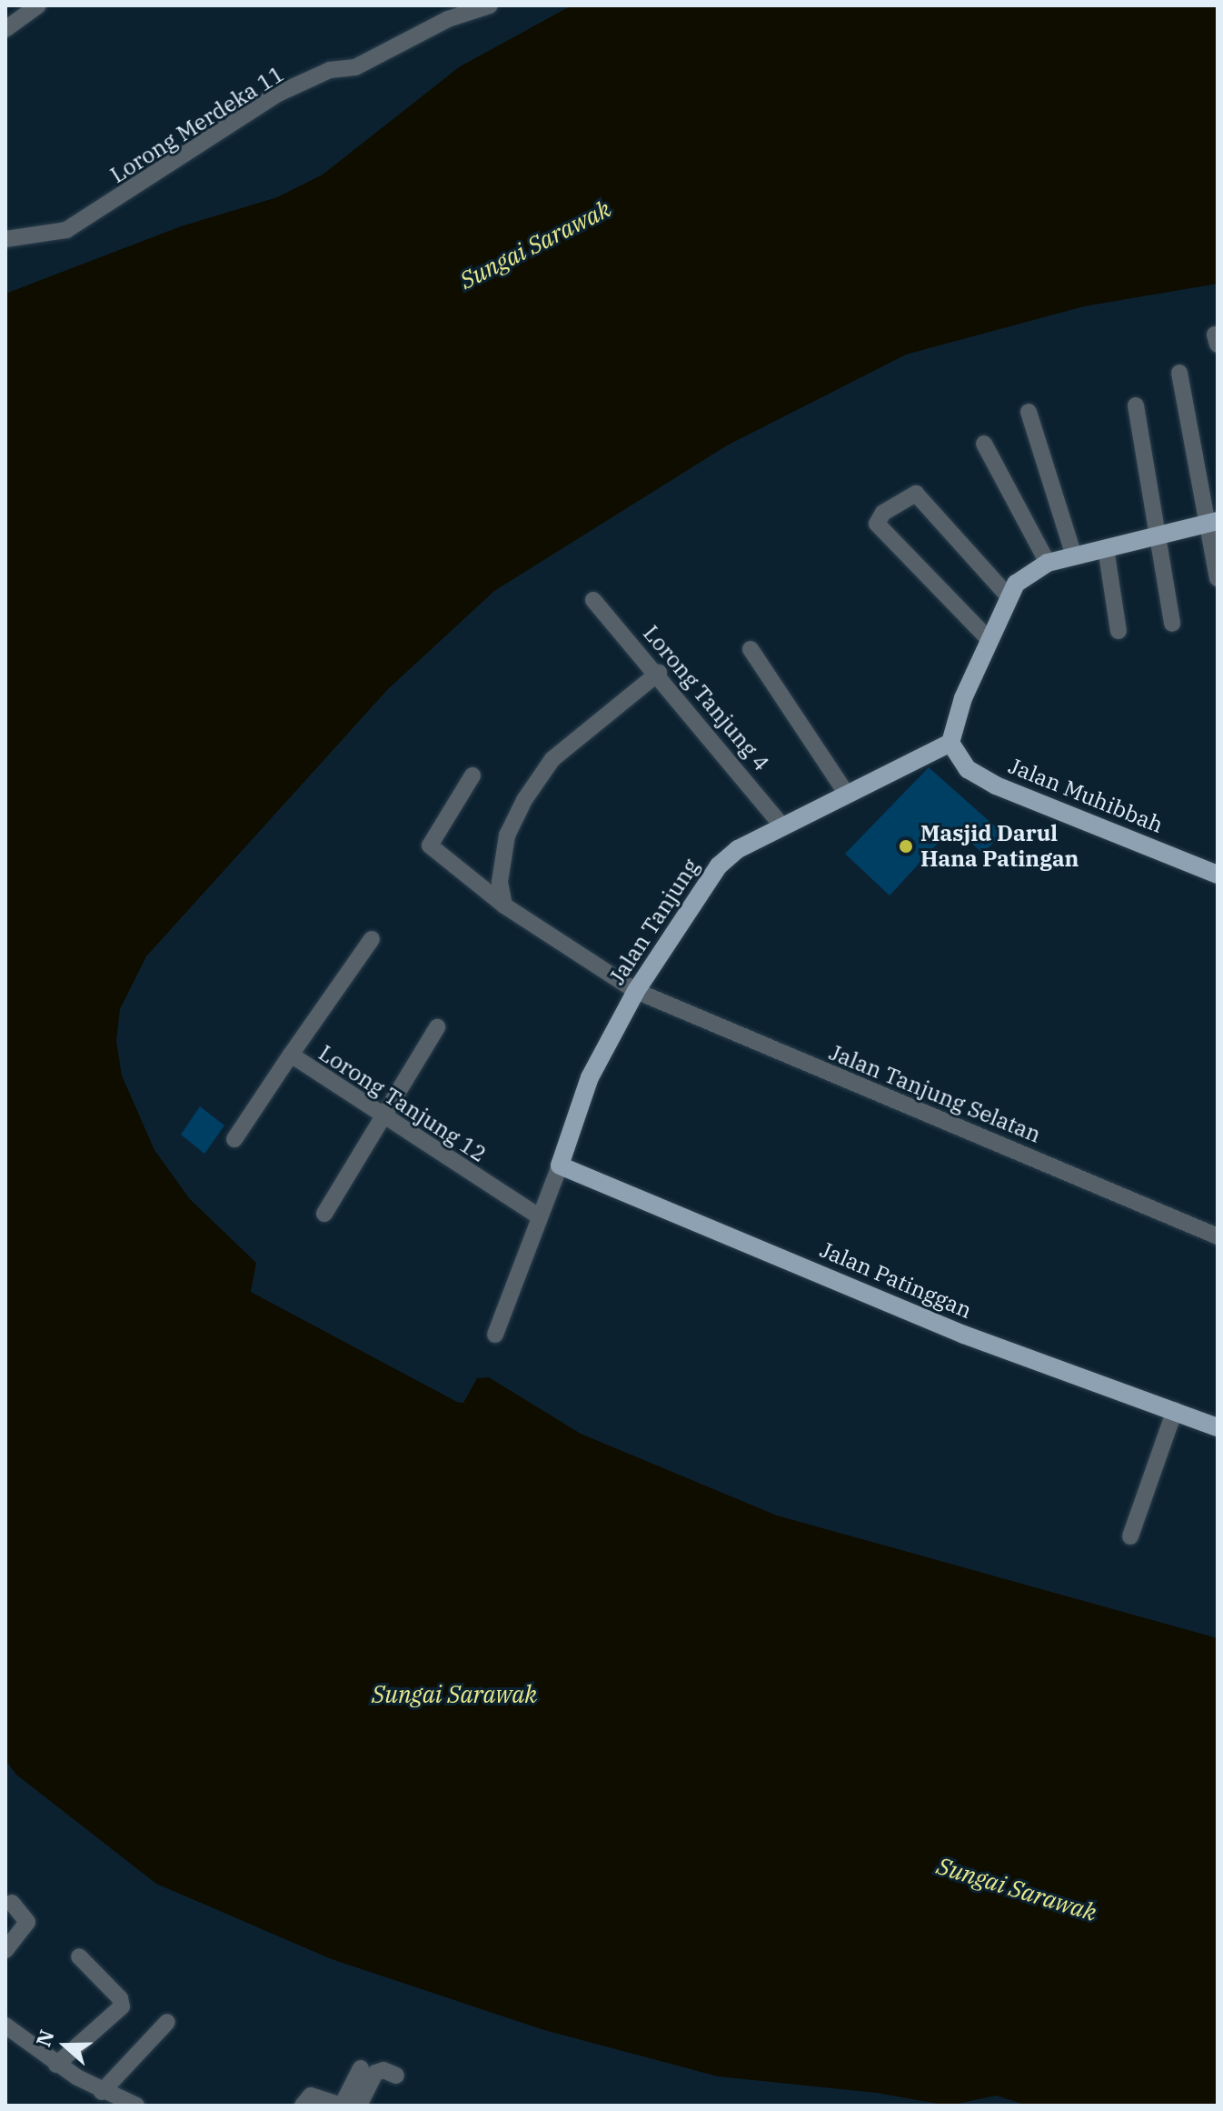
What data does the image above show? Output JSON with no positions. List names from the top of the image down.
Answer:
{
  "streets": {
    "main road": ["Jalan Muhibbah", "Jalan Tanjung", "Jalan Patinggan"],
    "street": [
      "Lorong Merdeka 11",
      "Lorong Tanjung 4",
      "Jalan Tanjung Selatan",
      "Lorong Tanjung 12"
    ]
  },
  "crossings": [
    ["Lorong Tanjung 4", "Jalan Tanjung"],
    ["Jalan Muhibbah", "Jalan Tanjung"],
    ["Jalan Tanjung", "Jalan Tanjung Selatan"],
    ["Jalan Tanjung", "Jalan Patinggan"]
  ],
  "water": ["Sungai Sarawak"],
  "places": ["Masjid Darul Hana Patingan"],
  "north": "left"
}
